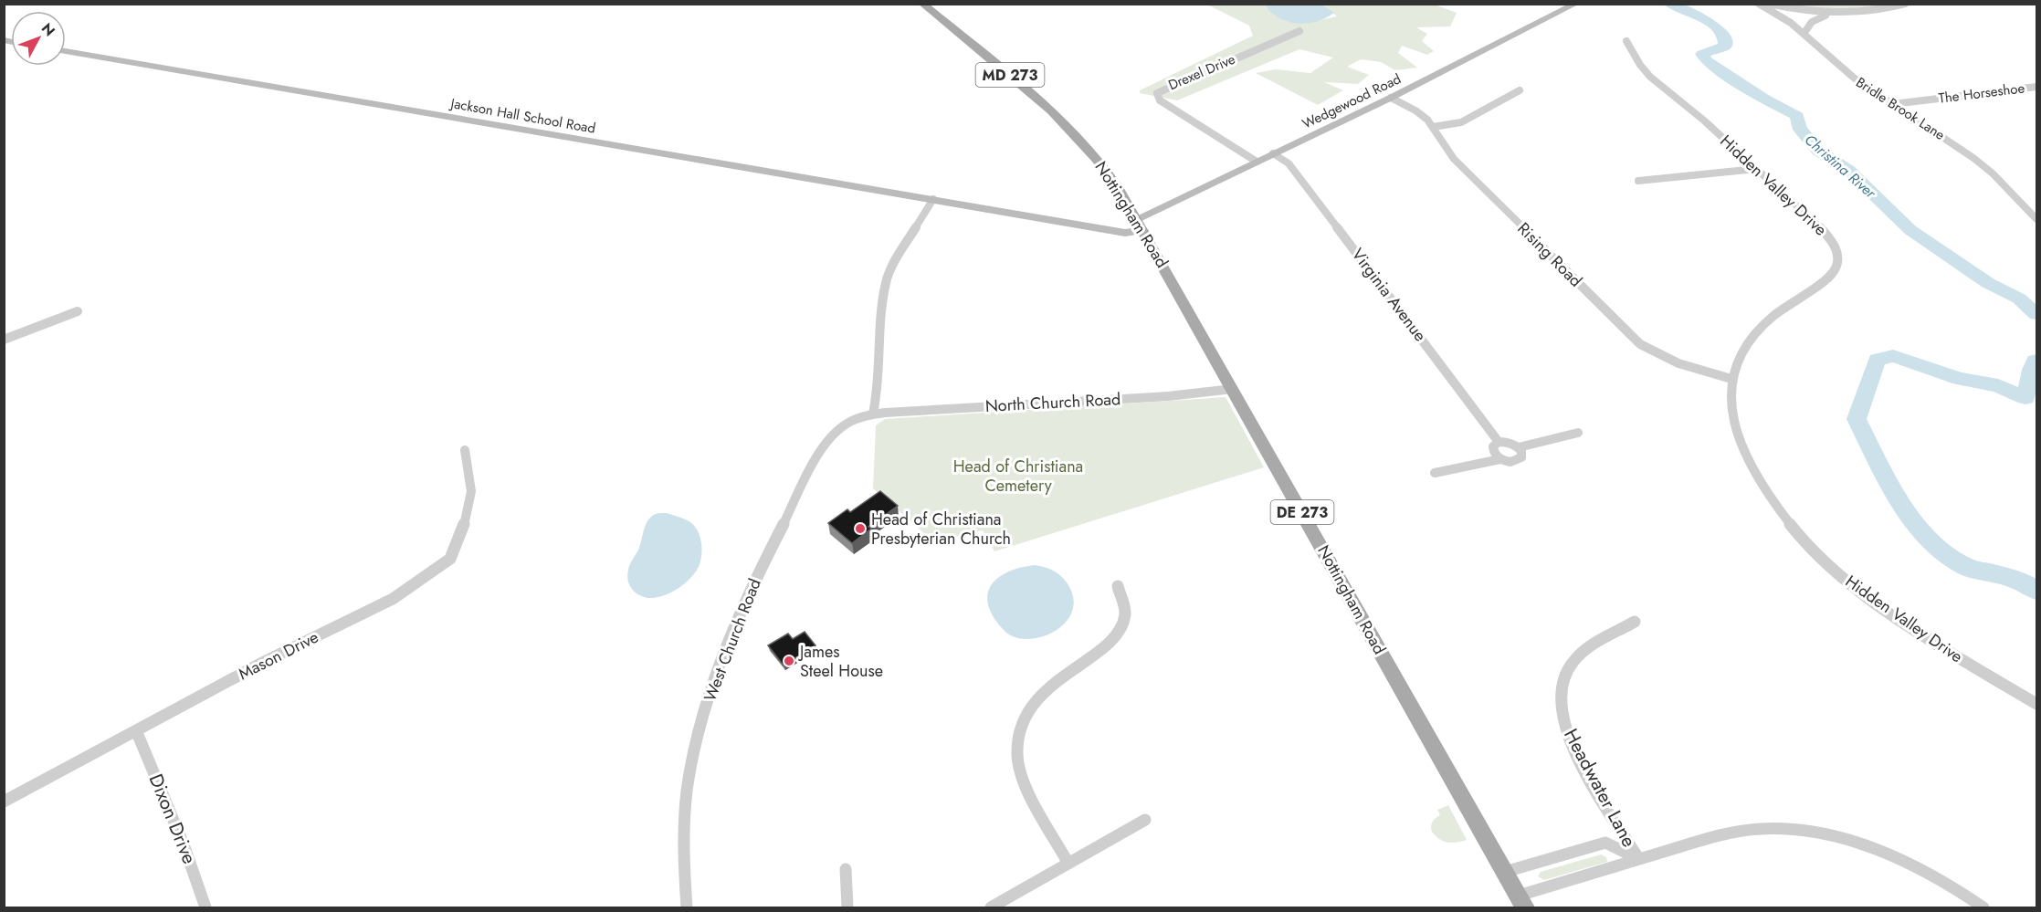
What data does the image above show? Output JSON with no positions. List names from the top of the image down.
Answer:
{
  "streets": {
    "main road": ["MD 273", "Nottingham Road", "DE 273"],
    "street": [
      "Drexel Drive",
      "The Horseshoe",
      "Wedgewood Road",
      "Bridle Brook Lane",
      "Jackson Hall School Road",
      "Hidden Valley Drive",
      "Rising Road",
      "Virginia Avenue",
      "North Church Road",
      "West Church Road",
      "Mason Drive",
      "Headwater Lane",
      "Dixon Drive"
    ]
  },
  "crossings": [
    ["Drexel Drive", "Wedgewood Road"],
    ["MD 273", "Nottingham Road"],
    ["The Horseshoe", "Bridle Brook Lane"],
    ["Wedgewood Road", "Jackson Hall School Road"],
    ["Wedgewood Road", "Nottingham Road"],
    ["Wedgewood Road", "Rising Road"],
    ["Wedgewood Road", "Virginia Avenue"],
    ["Jackson Hall School Road", "Nottingham Road"],
    ["Hidden Valley Drive", "Rising Road"],
    ["Nottingham Road", "North Church Road"],
    ["North Church Road", "West Church Road"],
    ["Mason Drive", "Dixon Drive"]
  ],
  "water": ["Christina River"],
  "parks": ["Head of Christiana Cemetery"],
  "places": ["Head of Christiana Presbyterian Church", "James Steel House"],
  "north": "top right"
}
